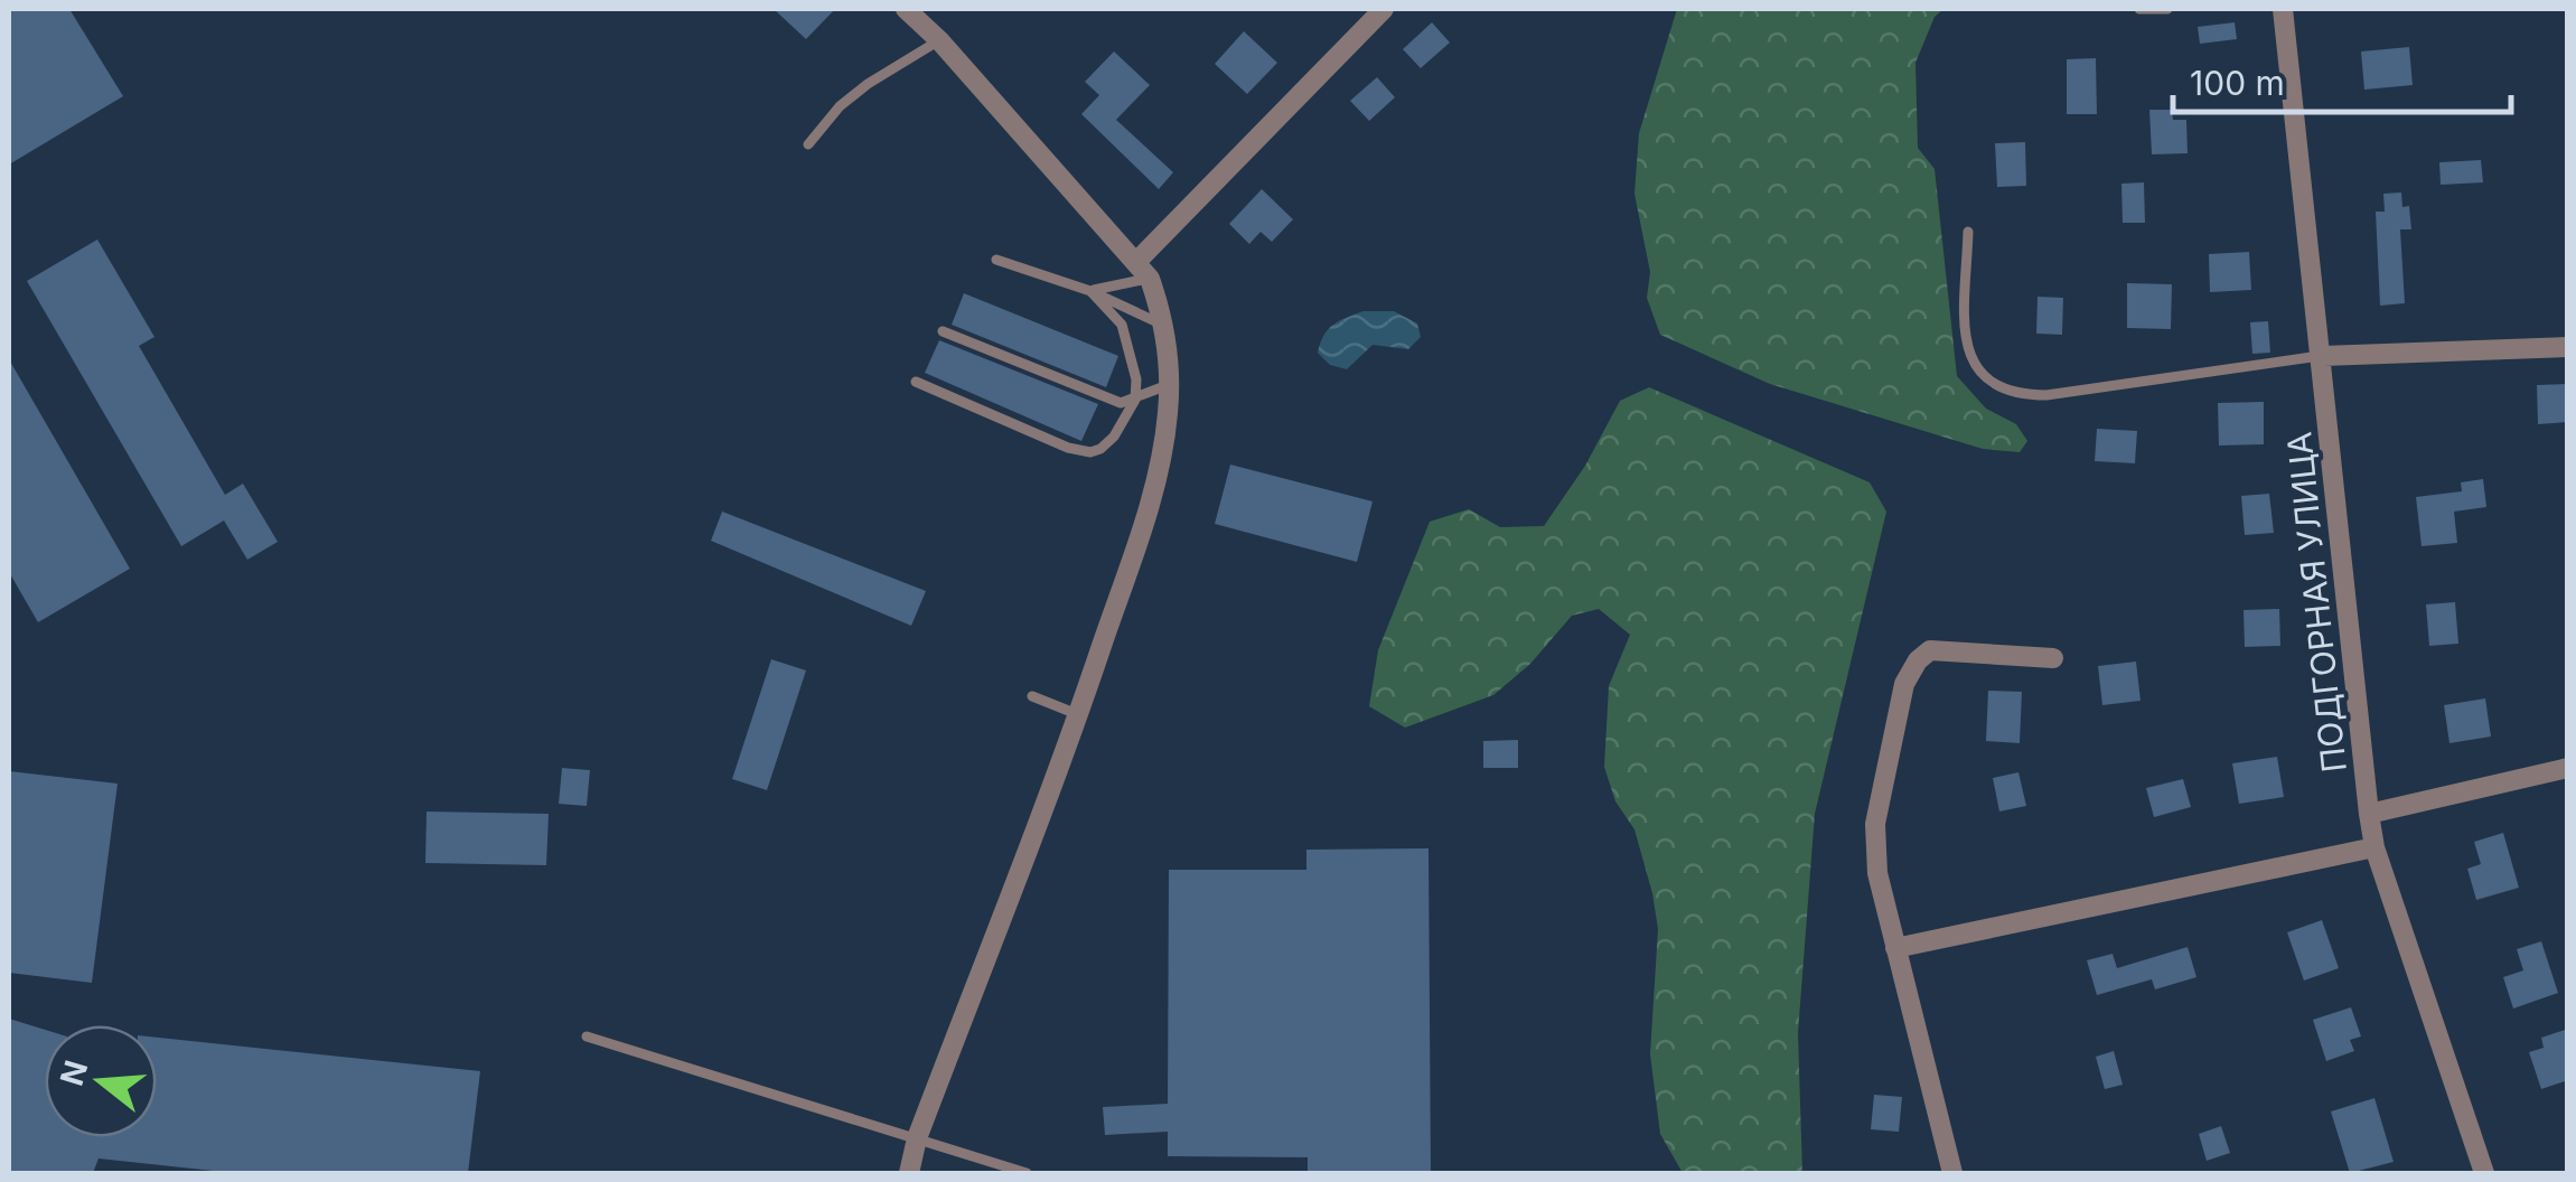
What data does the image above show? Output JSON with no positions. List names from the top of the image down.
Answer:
{
  "streets": {
    "street": ["ПОДГОРНАЯ УЛИЦА"]
  },
  "scale_bar": "100 m",
  "north": "left"
}
